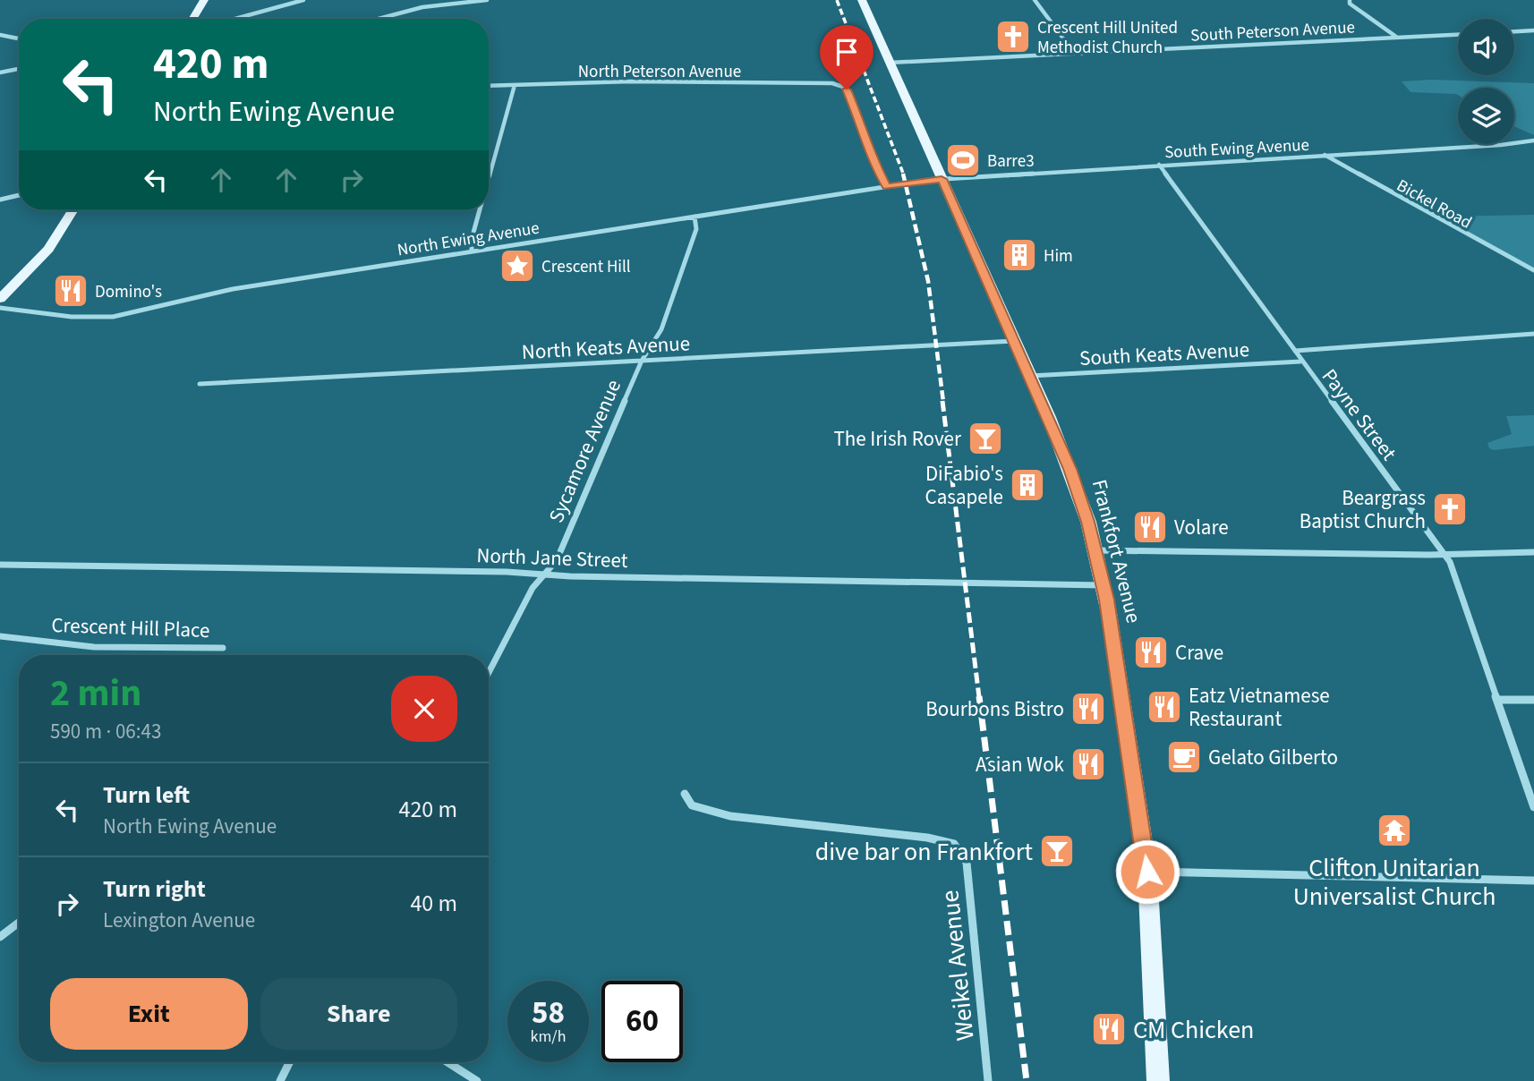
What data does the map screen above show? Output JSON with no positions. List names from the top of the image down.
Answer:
{
  "streets": {
    "main road": ["Frankfort Avenue"],
    "street": [
      "South Peterson Avenue",
      "North Peterson Avenue",
      "South Ewing Avenue",
      "Bickel Road",
      "North Ewing Avenue",
      "North Keats Avenue",
      "South Keats Avenue",
      "Payne Street",
      "Sycamore Avenue",
      "North Jane Street",
      "Crescent Hill Place",
      "Weikel Avenue"
    ]
  },
  "crossings": [
    ["South Peterson Avenue", "Frankfort Avenue"],
    ["North Peterson Avenue", "North Ewing Avenue"],
    ["South Ewing Avenue", "Bickel Road"],
    ["South Ewing Avenue", "North Ewing Avenue"],
    ["South Ewing Avenue", "Payne Street"],
    ["South Ewing Avenue", "Frankfort Avenue"],
    ["North Ewing Avenue", "Sycamore Avenue"],
    ["North Ewing Avenue", "Frankfort Avenue"],
    ["North Keats Avenue", "Sycamore Avenue"],
    ["North Keats Avenue", "Frankfort Avenue"],
    ["South Keats Avenue", "Payne Street"],
    ["South Keats Avenue", "Frankfort Avenue"],
    ["Sycamore Avenue", "North Jane Street"],
    ["Frankfort Avenue", "North Jane Street"]
  ],
  "places": {
    "church": ["Crescent Hill United Methodist Church", "Beargrass Baptist Church"],
    "sports": ["Barre3"],
    "building": ["Him", "DiFabio's Casapele"],
    "place": ["Crescent Hill"],
    "restaurant": [
      "Domino's",
      "Volare",
      "Crave",
      "Eatz Vietnamese Restaurant",
      "Bourbons Bistro",
      "Asian Wok",
      "CM Chicken"
    ],
    "bar": ["The Irish Rover", "dive bar on Frankfort"],
    "cafe": ["Gelato Gilberto"],
    "temple": ["Clifton Unitarian Universalist Church"]
  },
  "page": {
    "turn": ["420 m", "North Ewing Avenue"],
    "heading": ["2 min", "590 m · 06:43"],
    "list": [
      {
        "name": "Turn left",
        "note": "North Ewing Avenue",
        "value": "420 m"
      },
      {
        "name": "Turn right",
        "note": "Lexington Avenue",
        "value": "40 m"
      }
    ],
    "buttons": ["Exit", "Share"],
    "speed": "58 km/h",
    "limit": "60"
  }
}
